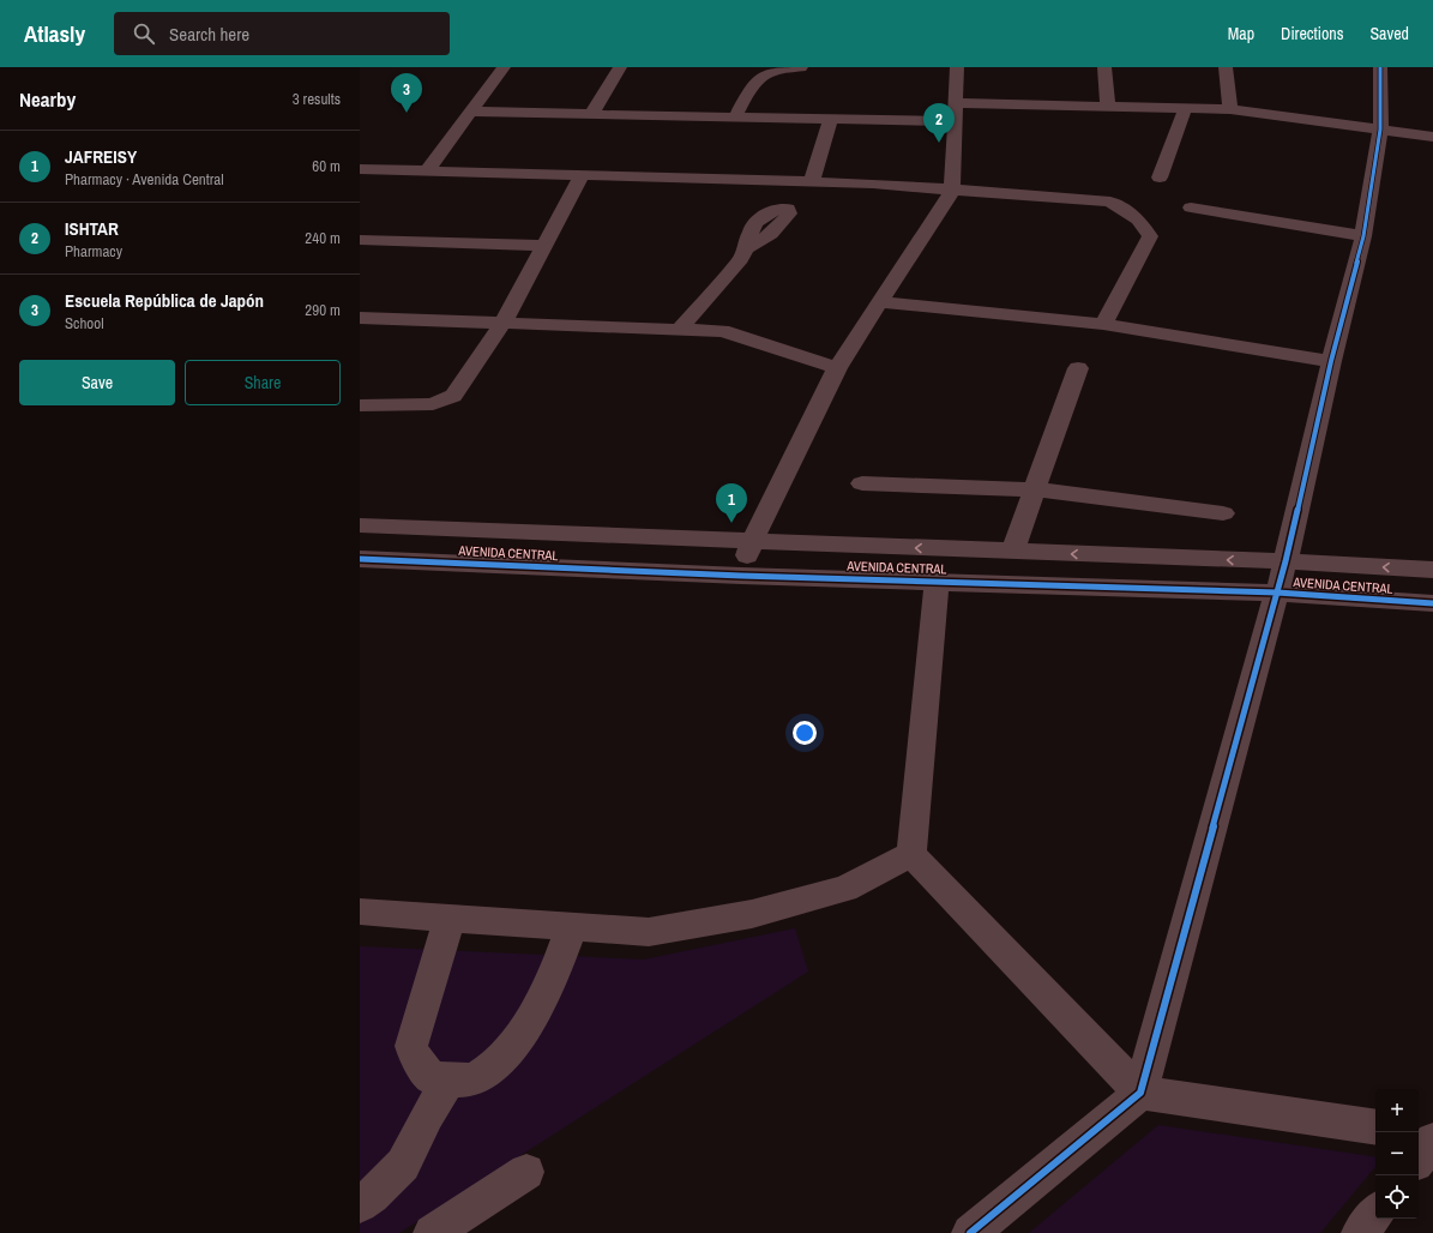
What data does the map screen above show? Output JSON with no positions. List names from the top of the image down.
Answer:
{
  "streets": {
    "street": ["AVENIDA CENTRAL"]
  },
  "page": {
    "header": "Atlasly",
    "search": "Search here",
    "nav": ["Map", "Directions", "Saved"],
    "heading": ["Nearby", "3 results"],
    "pins": ["3", "2", "1"],
    "list": [
      {
        "mark": "1",
        "name": "JAFREISY",
        "note": "Pharmacy · Avenida Central",
        "value": "60 m"
      },
      {
        "mark": "2",
        "name": "ISHTAR",
        "note": "Pharmacy",
        "value": "240 m"
      },
      {
        "mark": "3",
        "name": "Escuela República de Japón",
        "note": "School",
        "value": "290 m"
      }
    ],
    "buttons": ["Save", "Share"],
    "map_buttons": ["+", "−"]
  }
}
